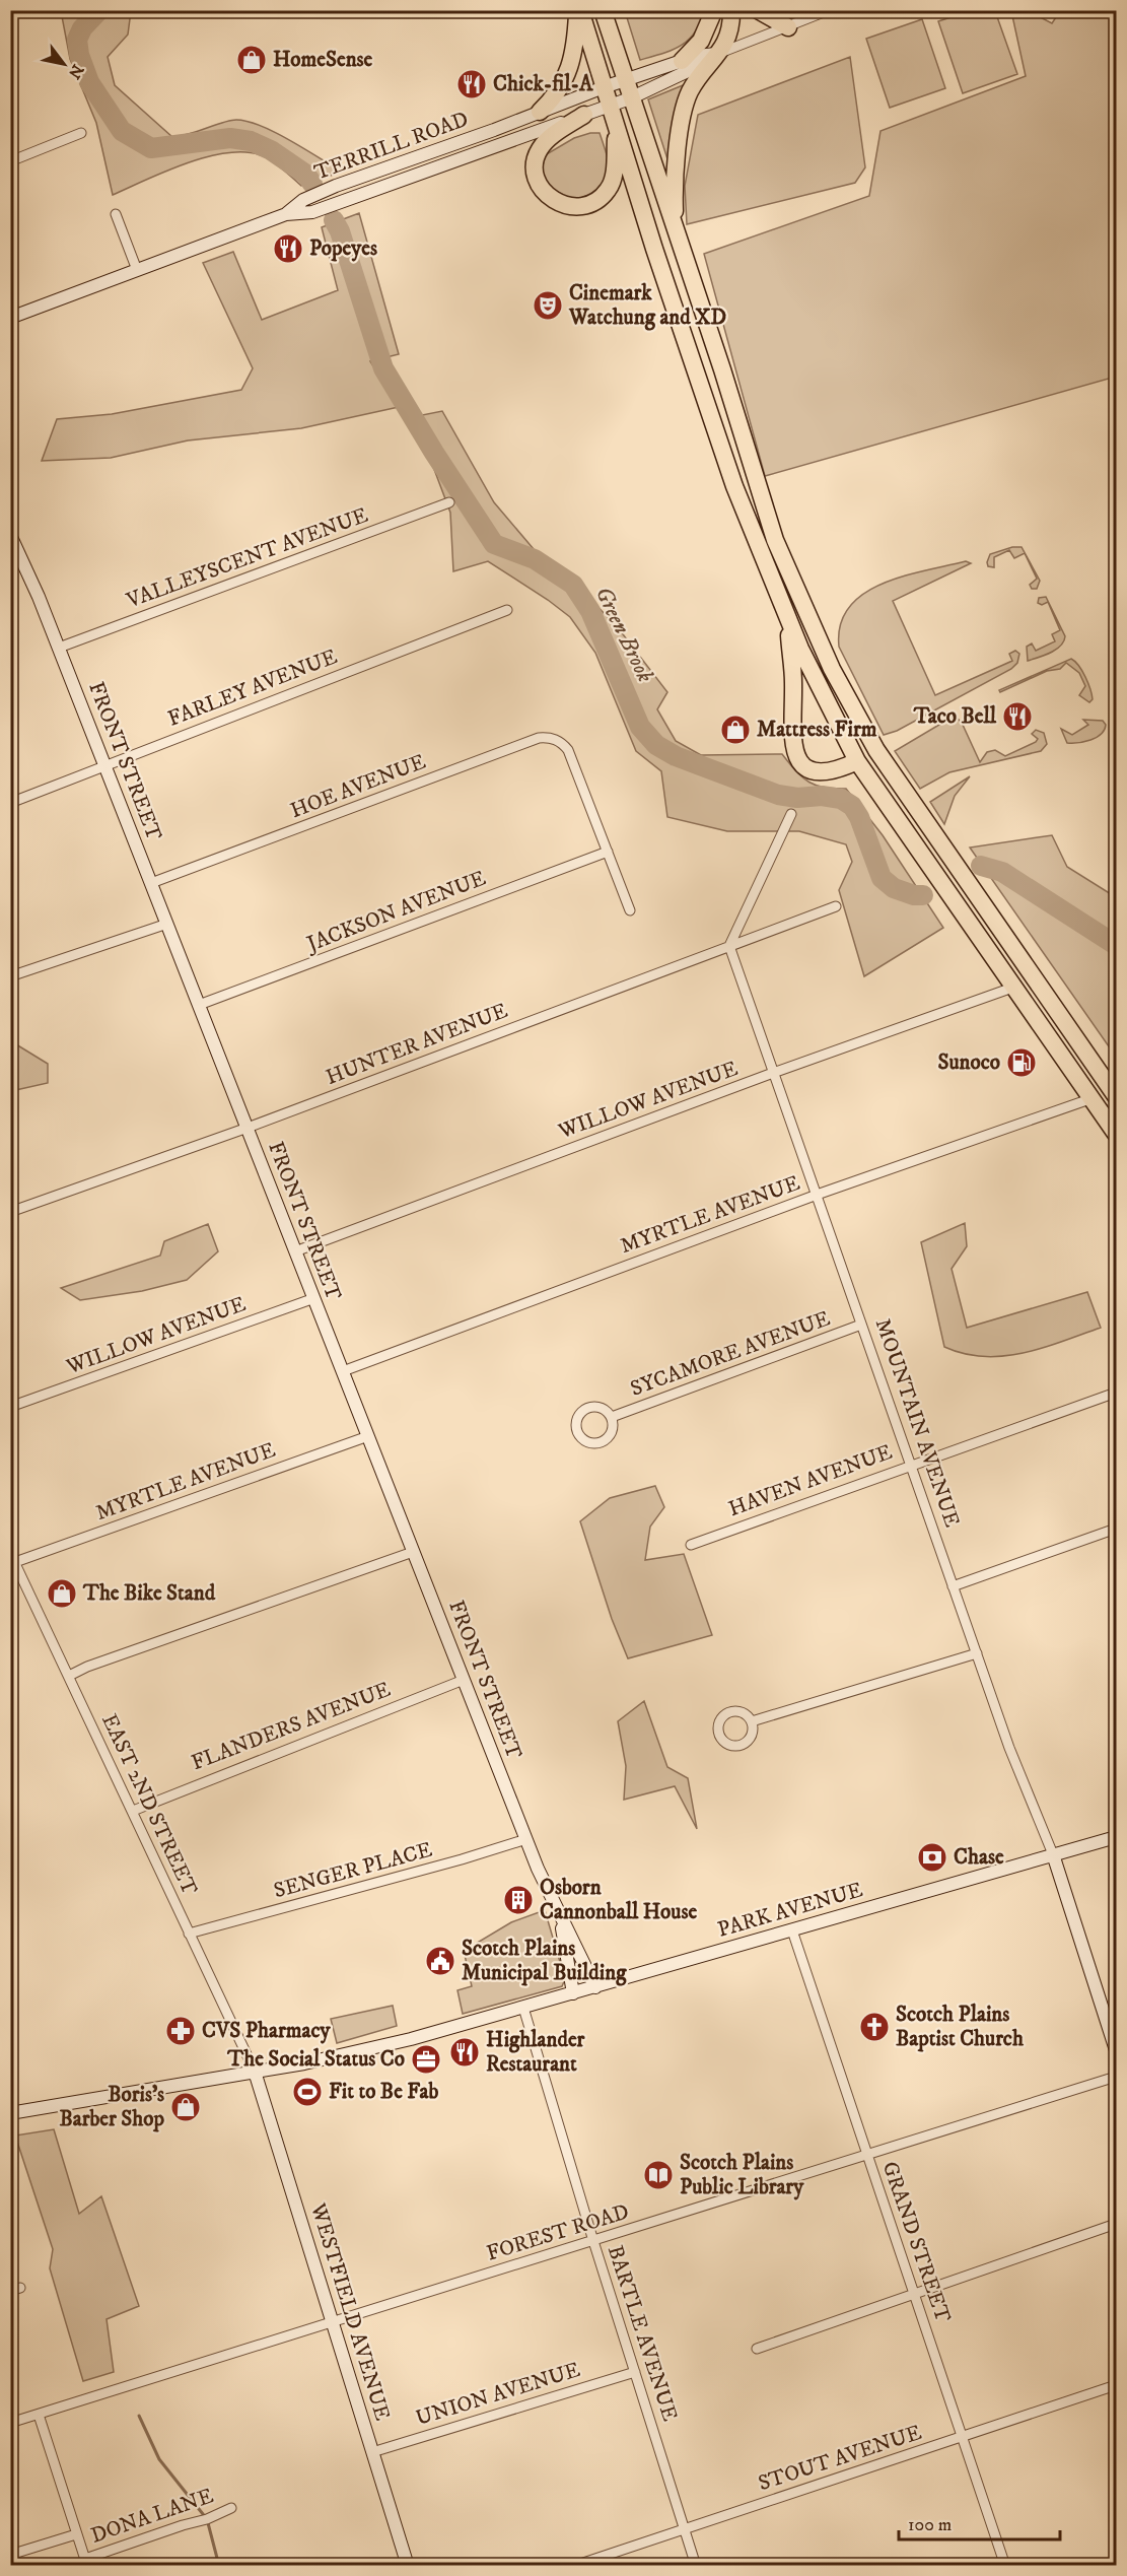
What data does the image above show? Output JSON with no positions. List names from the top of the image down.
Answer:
{
  "streets": {
    "street": [
      "TERRILL ROAD",
      "VALLEYSCENT AVENUE",
      "FARLEY AVENUE",
      "FRONT STREET",
      "HOE AVENUE",
      "JACKSON AVENUE",
      "HUNTER AVENUE",
      "WILLOW AVENUE",
      "MYRTLE AVENUE",
      "SYCAMORE AVENUE",
      "MOUNTAIN AVENUE",
      "HAVEN AVENUE",
      "FLANDERS AVENUE",
      "EAST 2ND STREET",
      "SENGER PLACE",
      "PARK AVENUE",
      "FOREST ROAD",
      "GRAND STREET",
      "WESTFIELD AVENUE",
      "BARTLE AVENUE",
      "UNION AVENUE",
      "STOUT AVENUE",
      "DONA LANE"
    ]
  },
  "crossings": [
    ["VALLEYSCENT AVENUE", "FRONT STREET"],
    ["FARLEY AVENUE", "FRONT STREET"],
    ["FRONT STREET", "HOE AVENUE"],
    ["FRONT STREET", "JACKSON AVENUE"],
    ["FRONT STREET", "HUNTER AVENUE"],
    ["FRONT STREET", "WILLOW AVENUE"],
    ["FRONT STREET", "MYRTLE AVENUE"],
    ["FRONT STREET", "FLANDERS AVENUE"],
    ["FRONT STREET", "SENGER PLACE"],
    ["FRONT STREET", "PARK AVENUE"],
    ["HOE AVENUE", "JACKSON AVENUE"],
    ["HUNTER AVENUE", "MOUNTAIN AVENUE"],
    ["WILLOW AVENUE", "MOUNTAIN AVENUE"],
    ["MYRTLE AVENUE", "MOUNTAIN AVENUE"],
    ["MYRTLE AVENUE", "EAST 2ND STREET"],
    ["SYCAMORE AVENUE", "MOUNTAIN AVENUE"],
    ["MOUNTAIN AVENUE", "HAVEN AVENUE"],
    ["MOUNTAIN AVENUE", "PARK AVENUE"],
    ["FLANDERS AVENUE", "EAST 2ND STREET"],
    ["EAST 2ND STREET", "SENGER PLACE"],
    ["EAST 2ND STREET", "PARK AVENUE"],
    ["EAST 2ND STREET", "WESTFIELD AVENUE"],
    ["PARK AVENUE", "GRAND STREET"],
    ["PARK AVENUE", "WESTFIELD AVENUE"],
    ["PARK AVENUE", "BARTLE AVENUE"],
    ["FOREST ROAD", "GRAND STREET"],
    ["FOREST ROAD", "WESTFIELD AVENUE"],
    ["FOREST ROAD", "BARTLE AVENUE"],
    ["GRAND STREET", "STOUT AVENUE"],
    ["WESTFIELD AVENUE", "UNION AVENUE"],
    ["BARTLE AVENUE", "UNION AVENUE"],
    ["BARTLE AVENUE", "STOUT AVENUE"]
  ],
  "water": ["Green Brook"],
  "places": {
    "shop": [
      "HomeSense",
      "Mattress Firm",
      "The Bike Stand",
      "Boris’s Barber Shop"
    ],
    "restaurant": [
      "Chick-fil-A",
      "Popeyes",
      "Taco Bell",
      "Highlander Restaurant"
    ],
    "theatre": ["Cinemark Watchung and XD"],
    "fuel station": ["Sunoco"],
    "bank": ["Chase"],
    "building": ["Osborn Cannonball House"],
    "public building": ["Scotch Plains Municipal Building"],
    "church": ["Scotch Plains Baptist Church"],
    "pharmacy": ["CVS Pharmacy"],
    "office": ["The Social Status Co"],
    "sports": ["Fit to Be Fab"],
    "library": ["Scotch Plains Public Library"]
  },
  "scale_bar": "100 m",
  "north": "bottom right"
}
